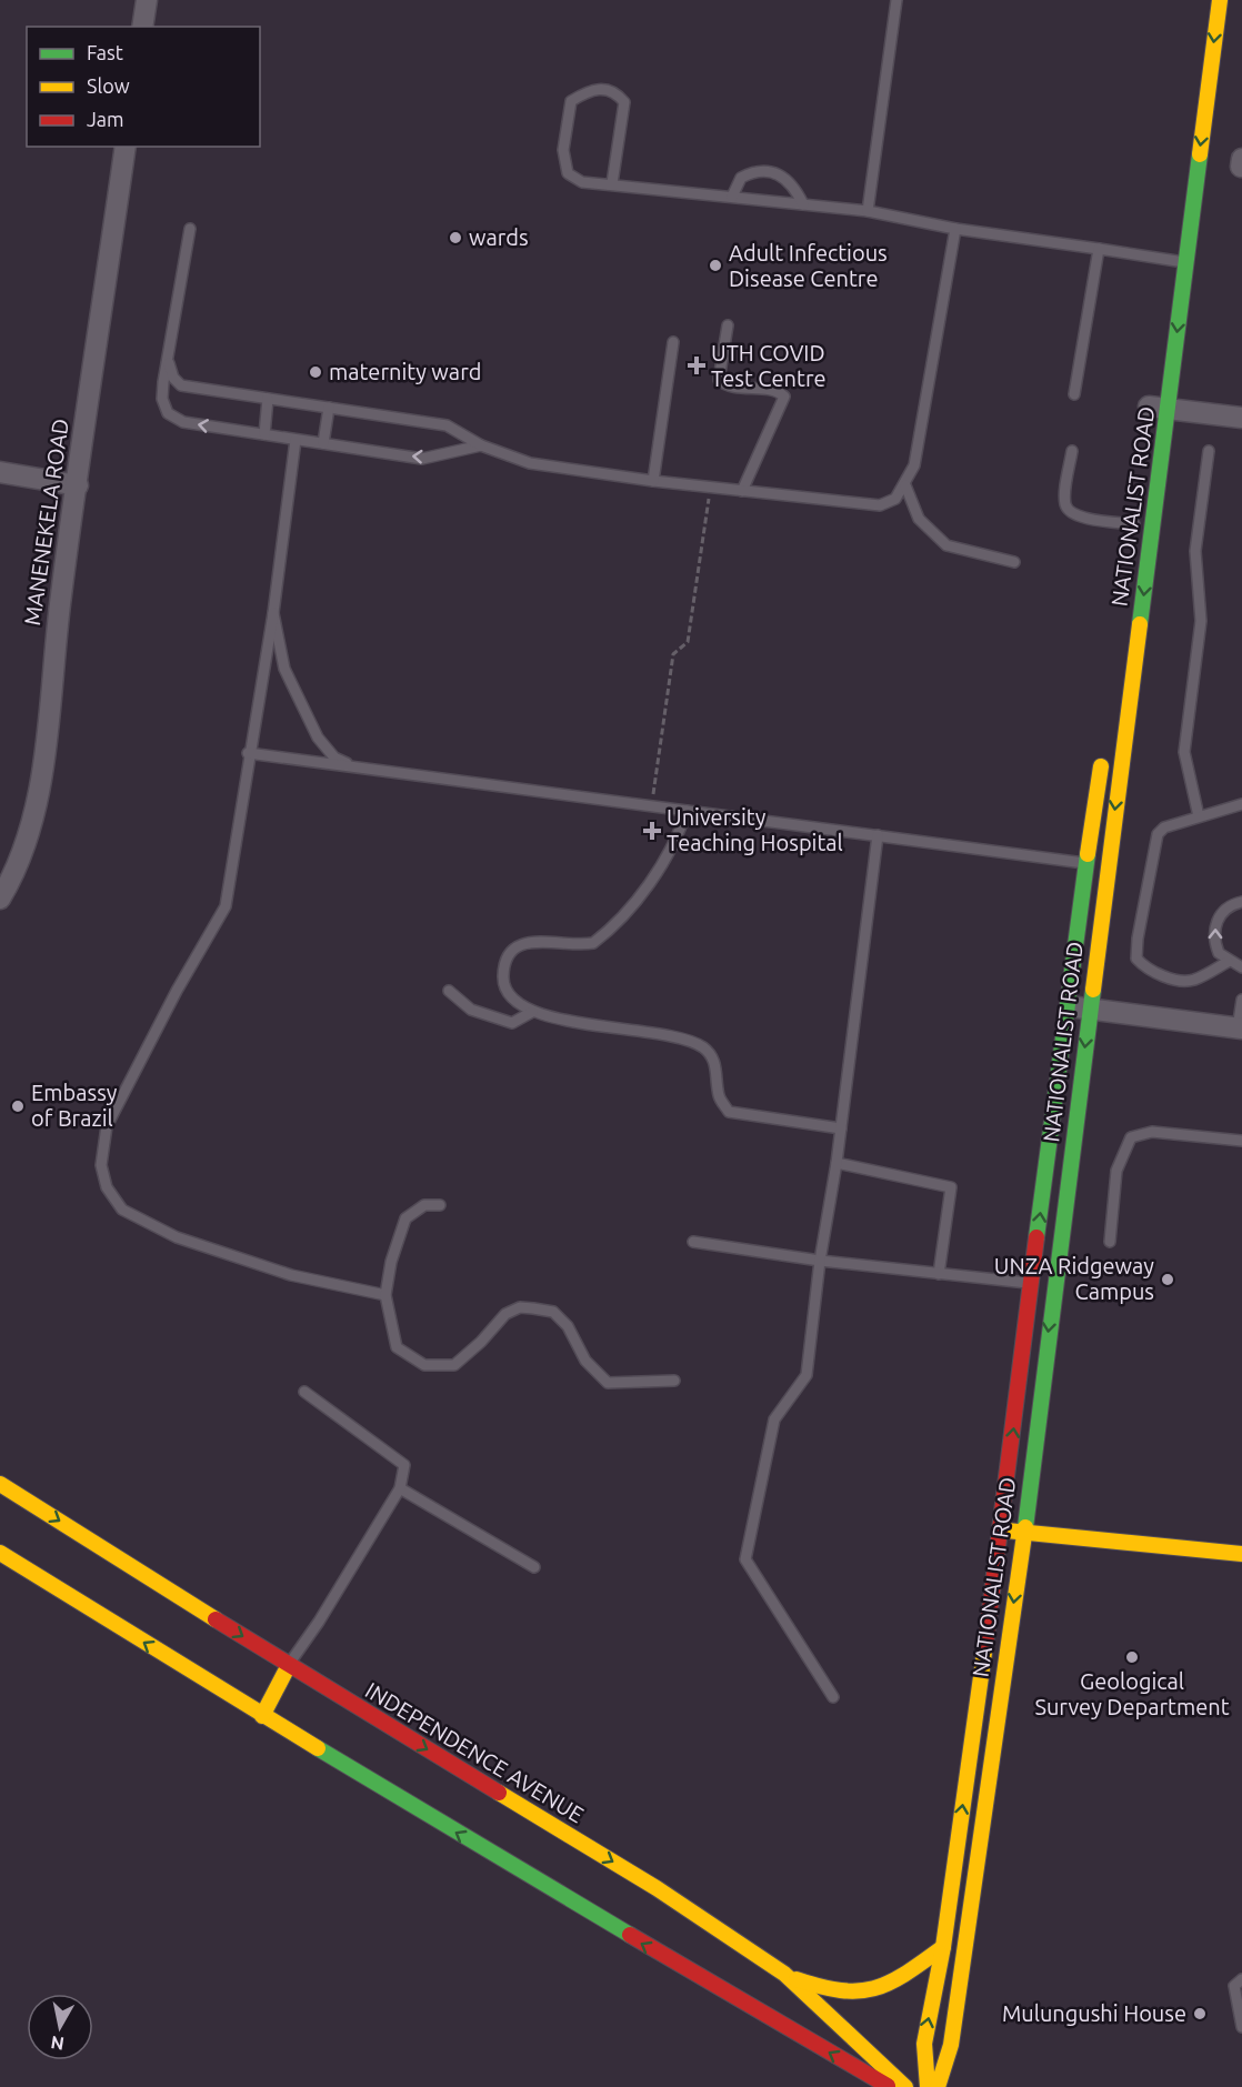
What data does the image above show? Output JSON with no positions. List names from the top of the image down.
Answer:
{
  "streets": {
    "main road": ["NATIONALIST ROAD", "INDEPENDENCE AVENUE"],
    "street": ["MANENEKELA ROAD"]
  },
  "places": {
    "other": [
      "wards",
      "Adult Infectious Disease Centre",
      "maternity ward",
      "Embassy of Brazil",
      "UNZA Ridgeway Campus",
      "Geological Survey Department",
      "Mulungushi House"
    ],
    "health": ["UTH COVID Test Centre", "University Teaching Hospital"]
  },
  "legend": ["Fast", "Slow", "Jam"],
  "north": "bottom"
}
